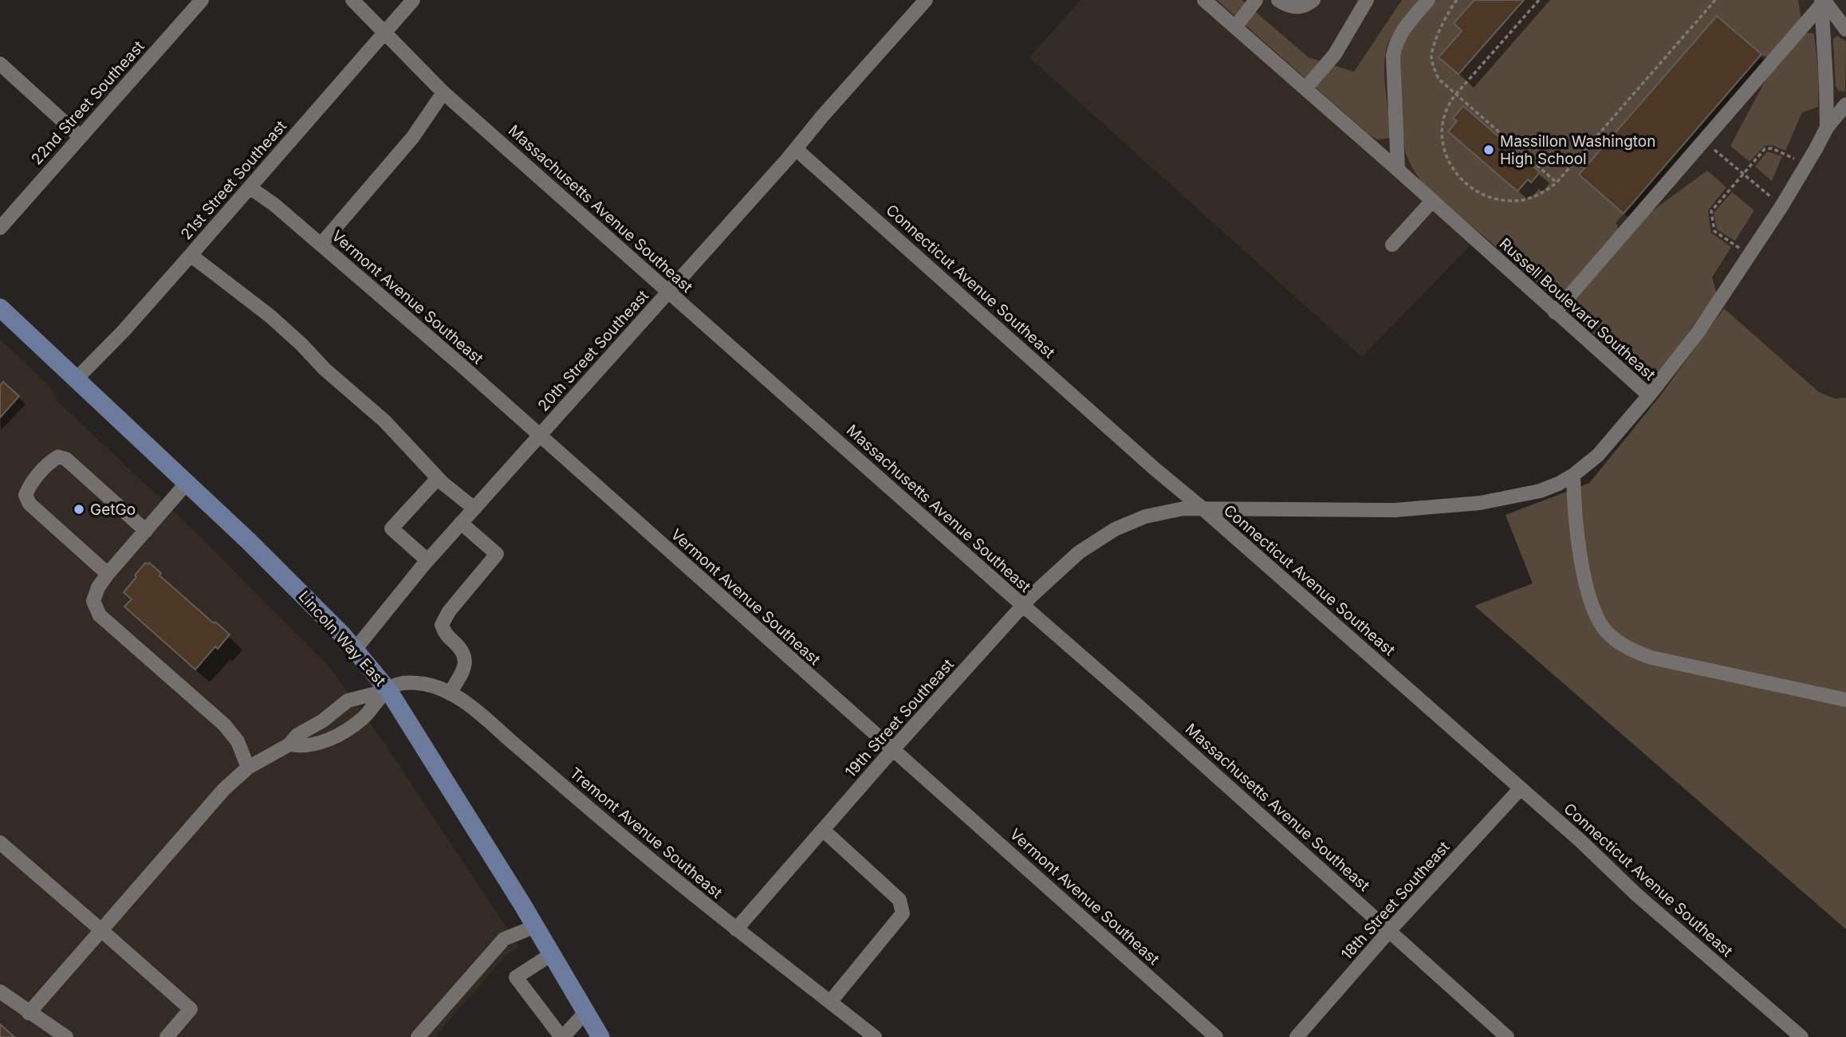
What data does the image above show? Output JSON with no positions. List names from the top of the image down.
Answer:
{
  "streets": {
    "main road": ["Lincoln Way East"],
    "street": [
      "22nd Street Southeast",
      "21st Street Southeast",
      "Massachusetts Avenue Southeast",
      "Connecticut Avenue Southeast",
      "Vermont Avenue Southeast",
      "Russell Boulevard Southeast",
      "20th Street Southeast",
      "19th Street Southeast",
      "Tremont Avenue Southeast",
      "18th Street Southeast"
    ]
  },
  "crossings": [
    ["21st Street Southeast", "Massachusetts Avenue Southeast"],
    ["21st Street Southeast", "Vermont Avenue Southeast"],
    ["21st Street Southeast", "Lincoln Way East"],
    ["Massachusetts Avenue Southeast", "20th Street Southeast"],
    ["Massachusetts Avenue Southeast", "19th Street Southeast"],
    ["Massachusetts Avenue Southeast", "18th Street Southeast"],
    ["Connecticut Avenue Southeast", "Russell Boulevard Southeast"],
    ["Connecticut Avenue Southeast", "20th Street Southeast"],
    ["Connecticut Avenue Southeast", "18th Street Southeast"],
    ["Vermont Avenue Southeast", "20th Street Southeast"],
    ["Vermont Avenue Southeast", "19th Street Southeast"],
    ["Russell Boulevard Southeast", "19th Street Southeast"],
    ["20th Street Southeast", "Lincoln Way East"],
    ["Lincoln Way East", "Tremont Avenue Southeast"],
    ["19th Street Southeast", "Tremont Avenue Southeast"]
  ],
  "places": ["Massillon Washington High School", "GetGo"]
}
